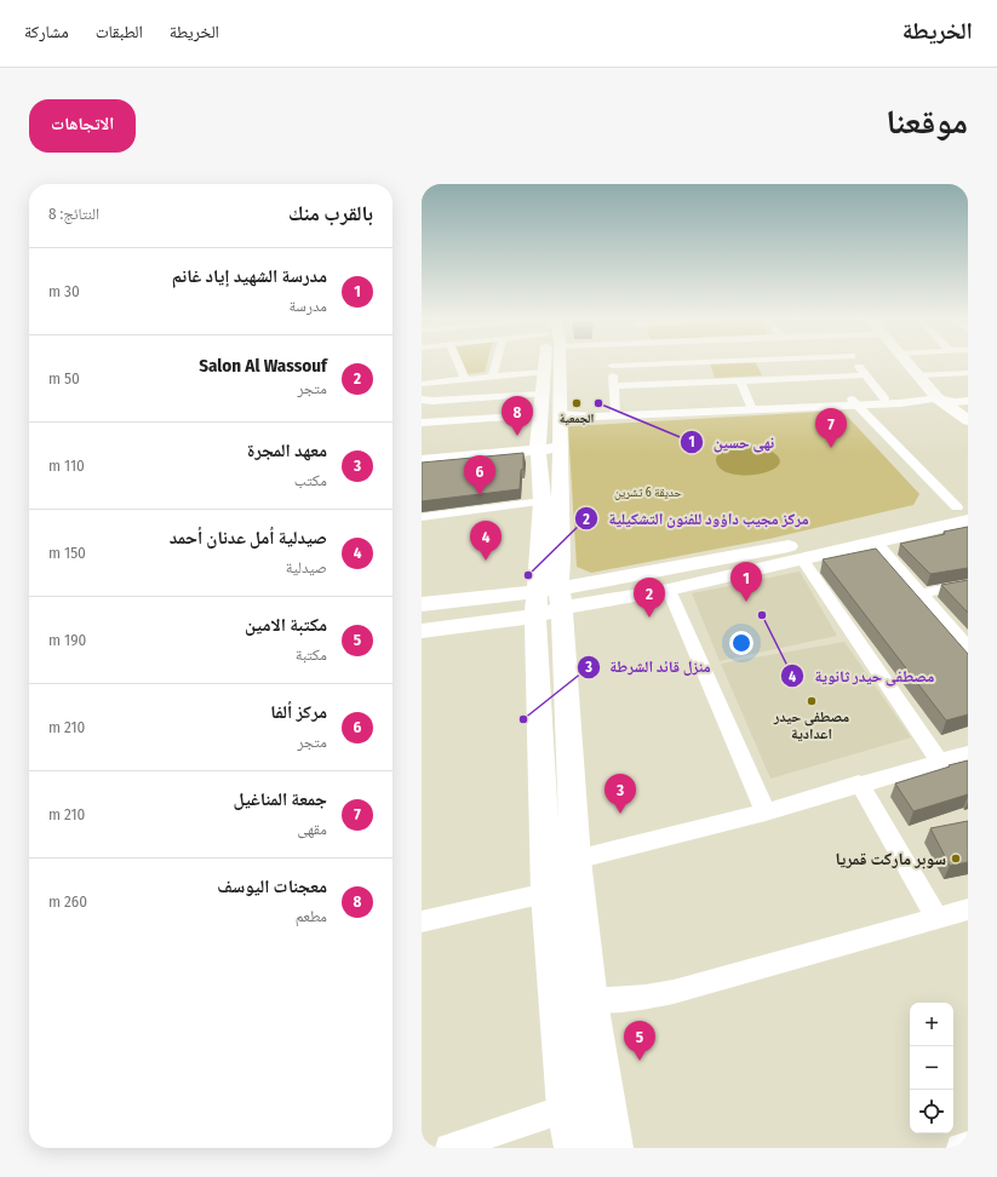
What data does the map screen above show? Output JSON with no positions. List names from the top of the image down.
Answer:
{
  "parks": ["حديقة 6 تشرين"],
  "places": [
    "الجمعية",
    "نهى حسين",
    "مركز مجيب داؤود للفنون التشكيلية",
    "مصطفى حيدر ثانوية",
    "مصطفى حيدر اعدادية",
    "منزل قائد الشرطة",
    "سوبر ماركت قمريا"
  ],
  "page": {
    "header": "الخريطة",
    "nav": ["الخريطة", "الطبقات", "مشاركة"],
    "title": "موقعنا",
    "buttons": "الاتجاهات",
    "heading": ["بالقرب منك", "النتائج: 8"],
    "list": [
      {
        "mark": "1",
        "name": "مدرسة الشهيد إياد غانم",
        "note": "مدرسة",
        "value": "30 m"
      },
      {
        "mark": "2",
        "name": "Salon Al Wassouf",
        "note": "متجر",
        "value": "50 m"
      },
      {
        "mark": "3",
        "name": "معهد المجرة",
        "note": "مكتب",
        "value": "110 m"
      },
      {
        "mark": "4",
        "name": "صيدلية أمل عدنان أحمد",
        "note": "صيدلية",
        "value": "150 m"
      },
      {
        "mark": "5",
        "name": "مكتبة الامين",
        "note": "مكتبة",
        "value": "190 m"
      },
      {
        "mark": "6",
        "name": "مركز ألفا",
        "note": "متجر",
        "value": "210 m"
      },
      {
        "mark": "7",
        "name": "جمعة المناغيل",
        "note": "مقهى",
        "value": "210 m"
      },
      {
        "mark": "8",
        "name": "معجنات اليوسف",
        "note": "مطعم",
        "value": "260 m"
      }
    ],
    "pins": [
      "8",
      "7",
      "6",
      "4",
      "1",
      "2",
      "3",
      "5"
    ],
    "map_buttons": ["+", "−"]
  }
}
